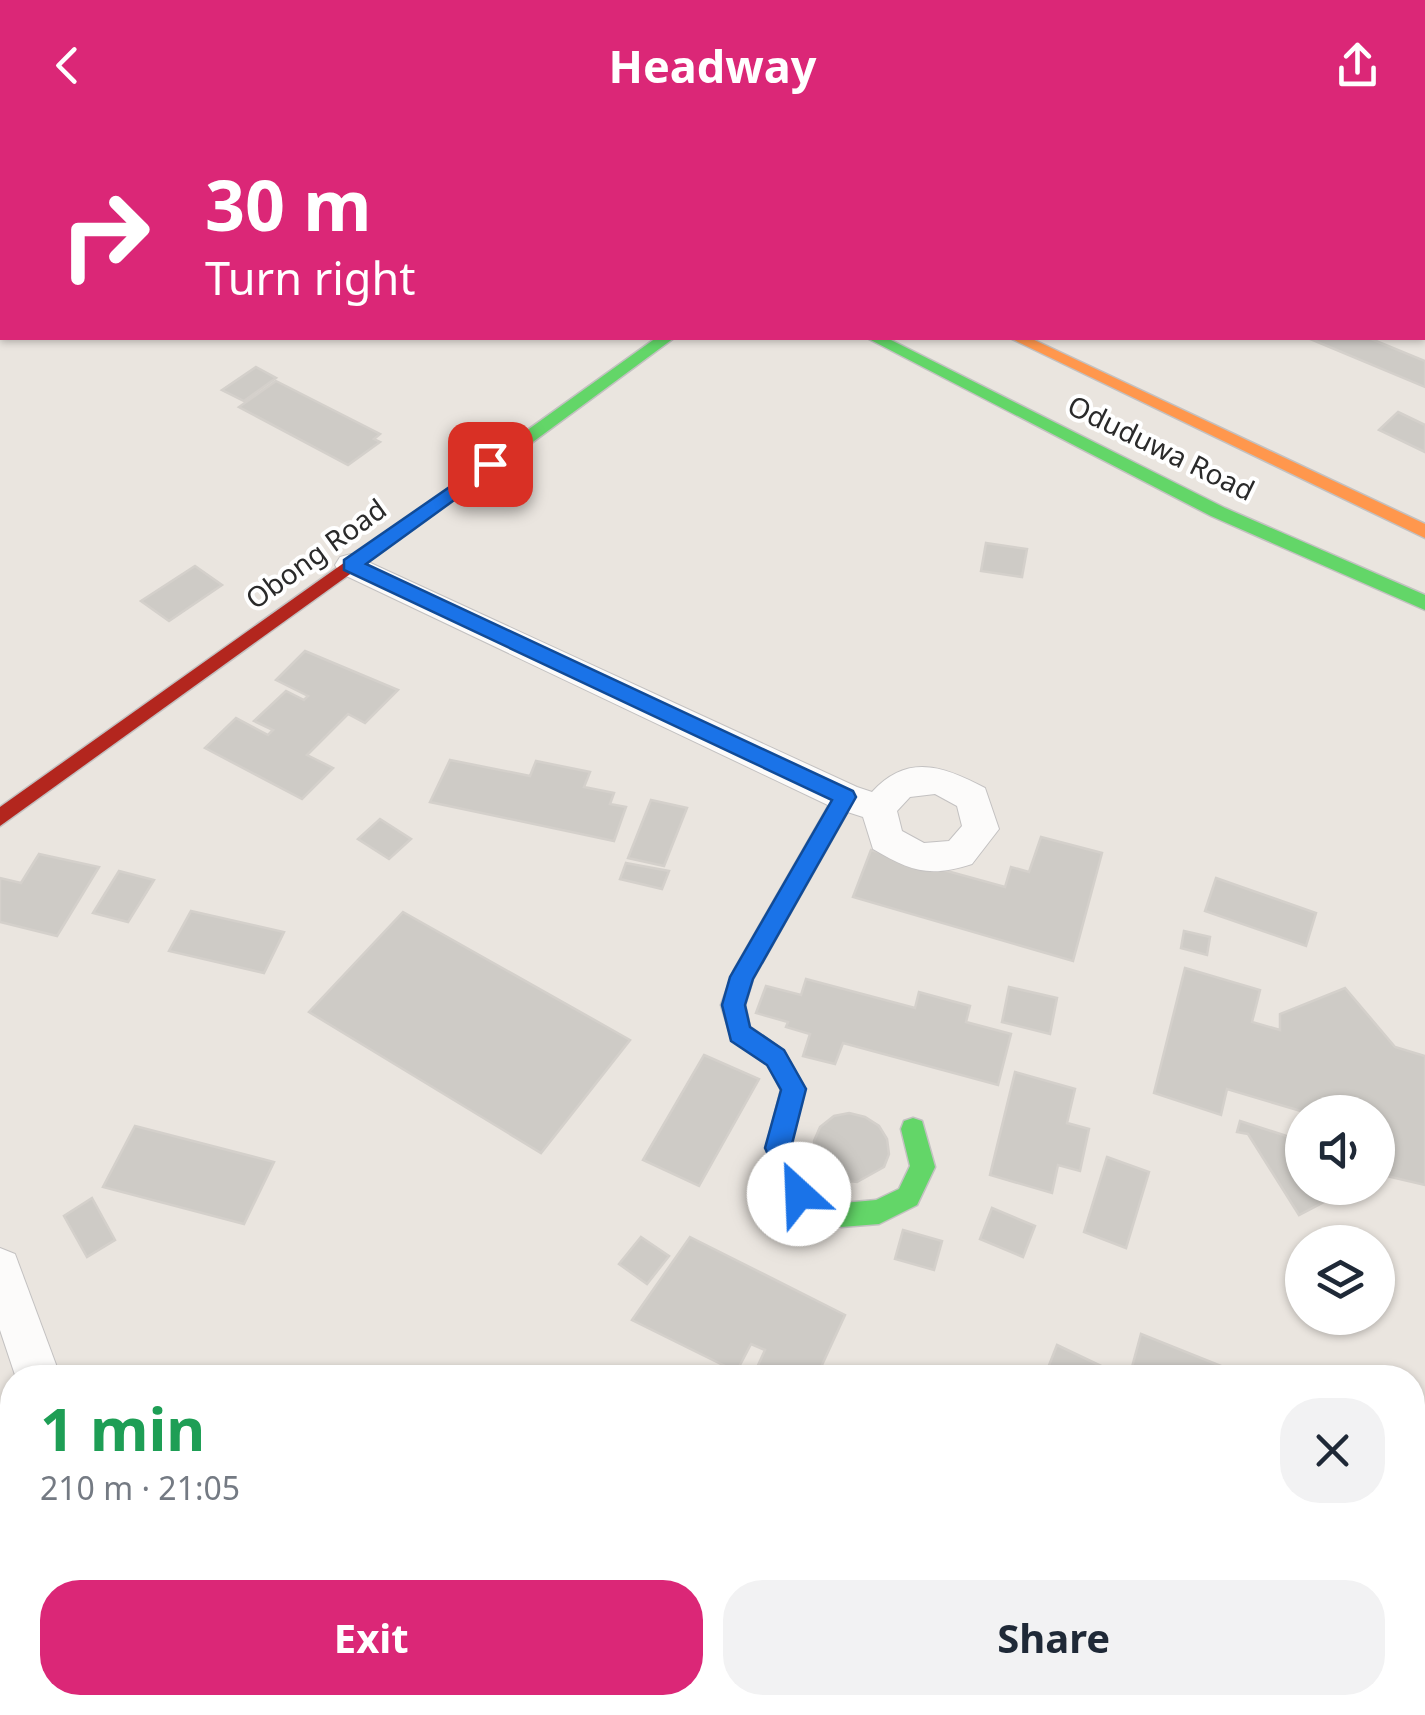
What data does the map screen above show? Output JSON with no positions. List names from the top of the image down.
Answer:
{
  "streets": {
    "street": ["Oduduwa Road", "Obong Road"]
  },
  "page": {
    "header": "Headway",
    "turn": ["30 m", "Turn right"],
    "heading": ["1 min", "210 m · 21:05"],
    "buttons": ["Exit", "Share"]
  }
}
